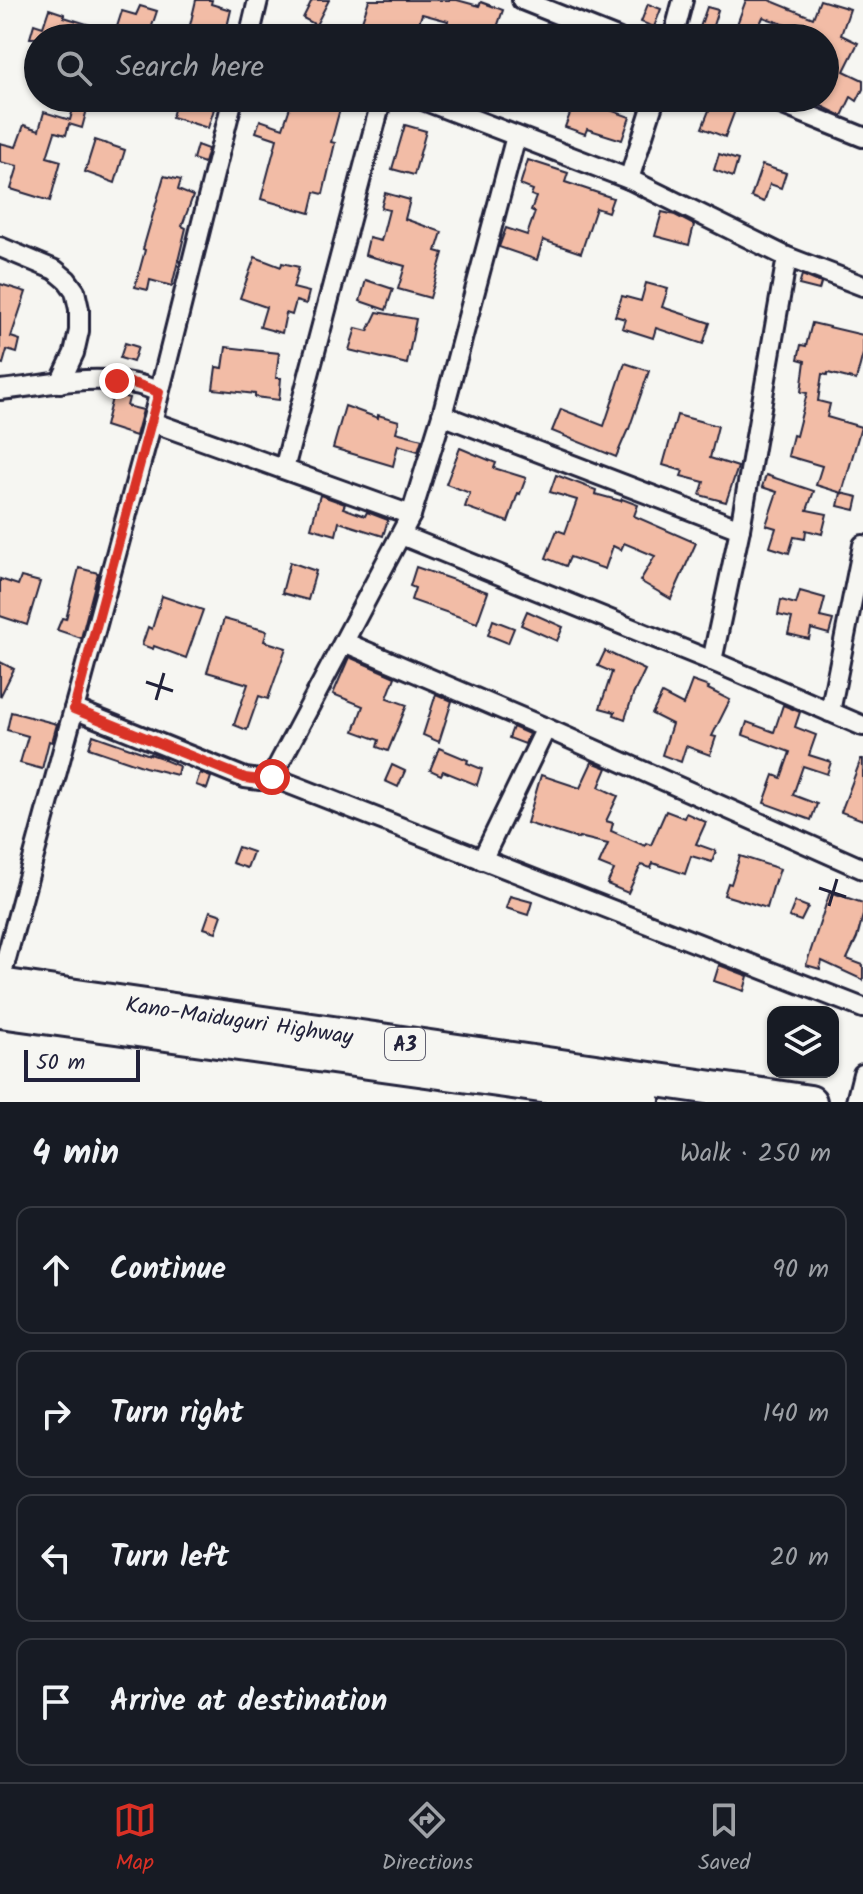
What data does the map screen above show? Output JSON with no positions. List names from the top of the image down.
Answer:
{
  "streets": {
    "highway": ["Kano-Maiduguri Highway", "A3"]
  },
  "scale_bar": "50 m",
  "page": {
    "search": "Search here",
    "scale": "50 m",
    "heading": ["4 min", "Walk · 250 m"],
    "list": [
      ["Continue", "90 m"],
      ["Turn right", "140 m"],
      ["Turn left", "20 m"],
      "Arrive at destination"
    ],
    "nav": ["Map", "Directions", "Saved"]
  }
}
